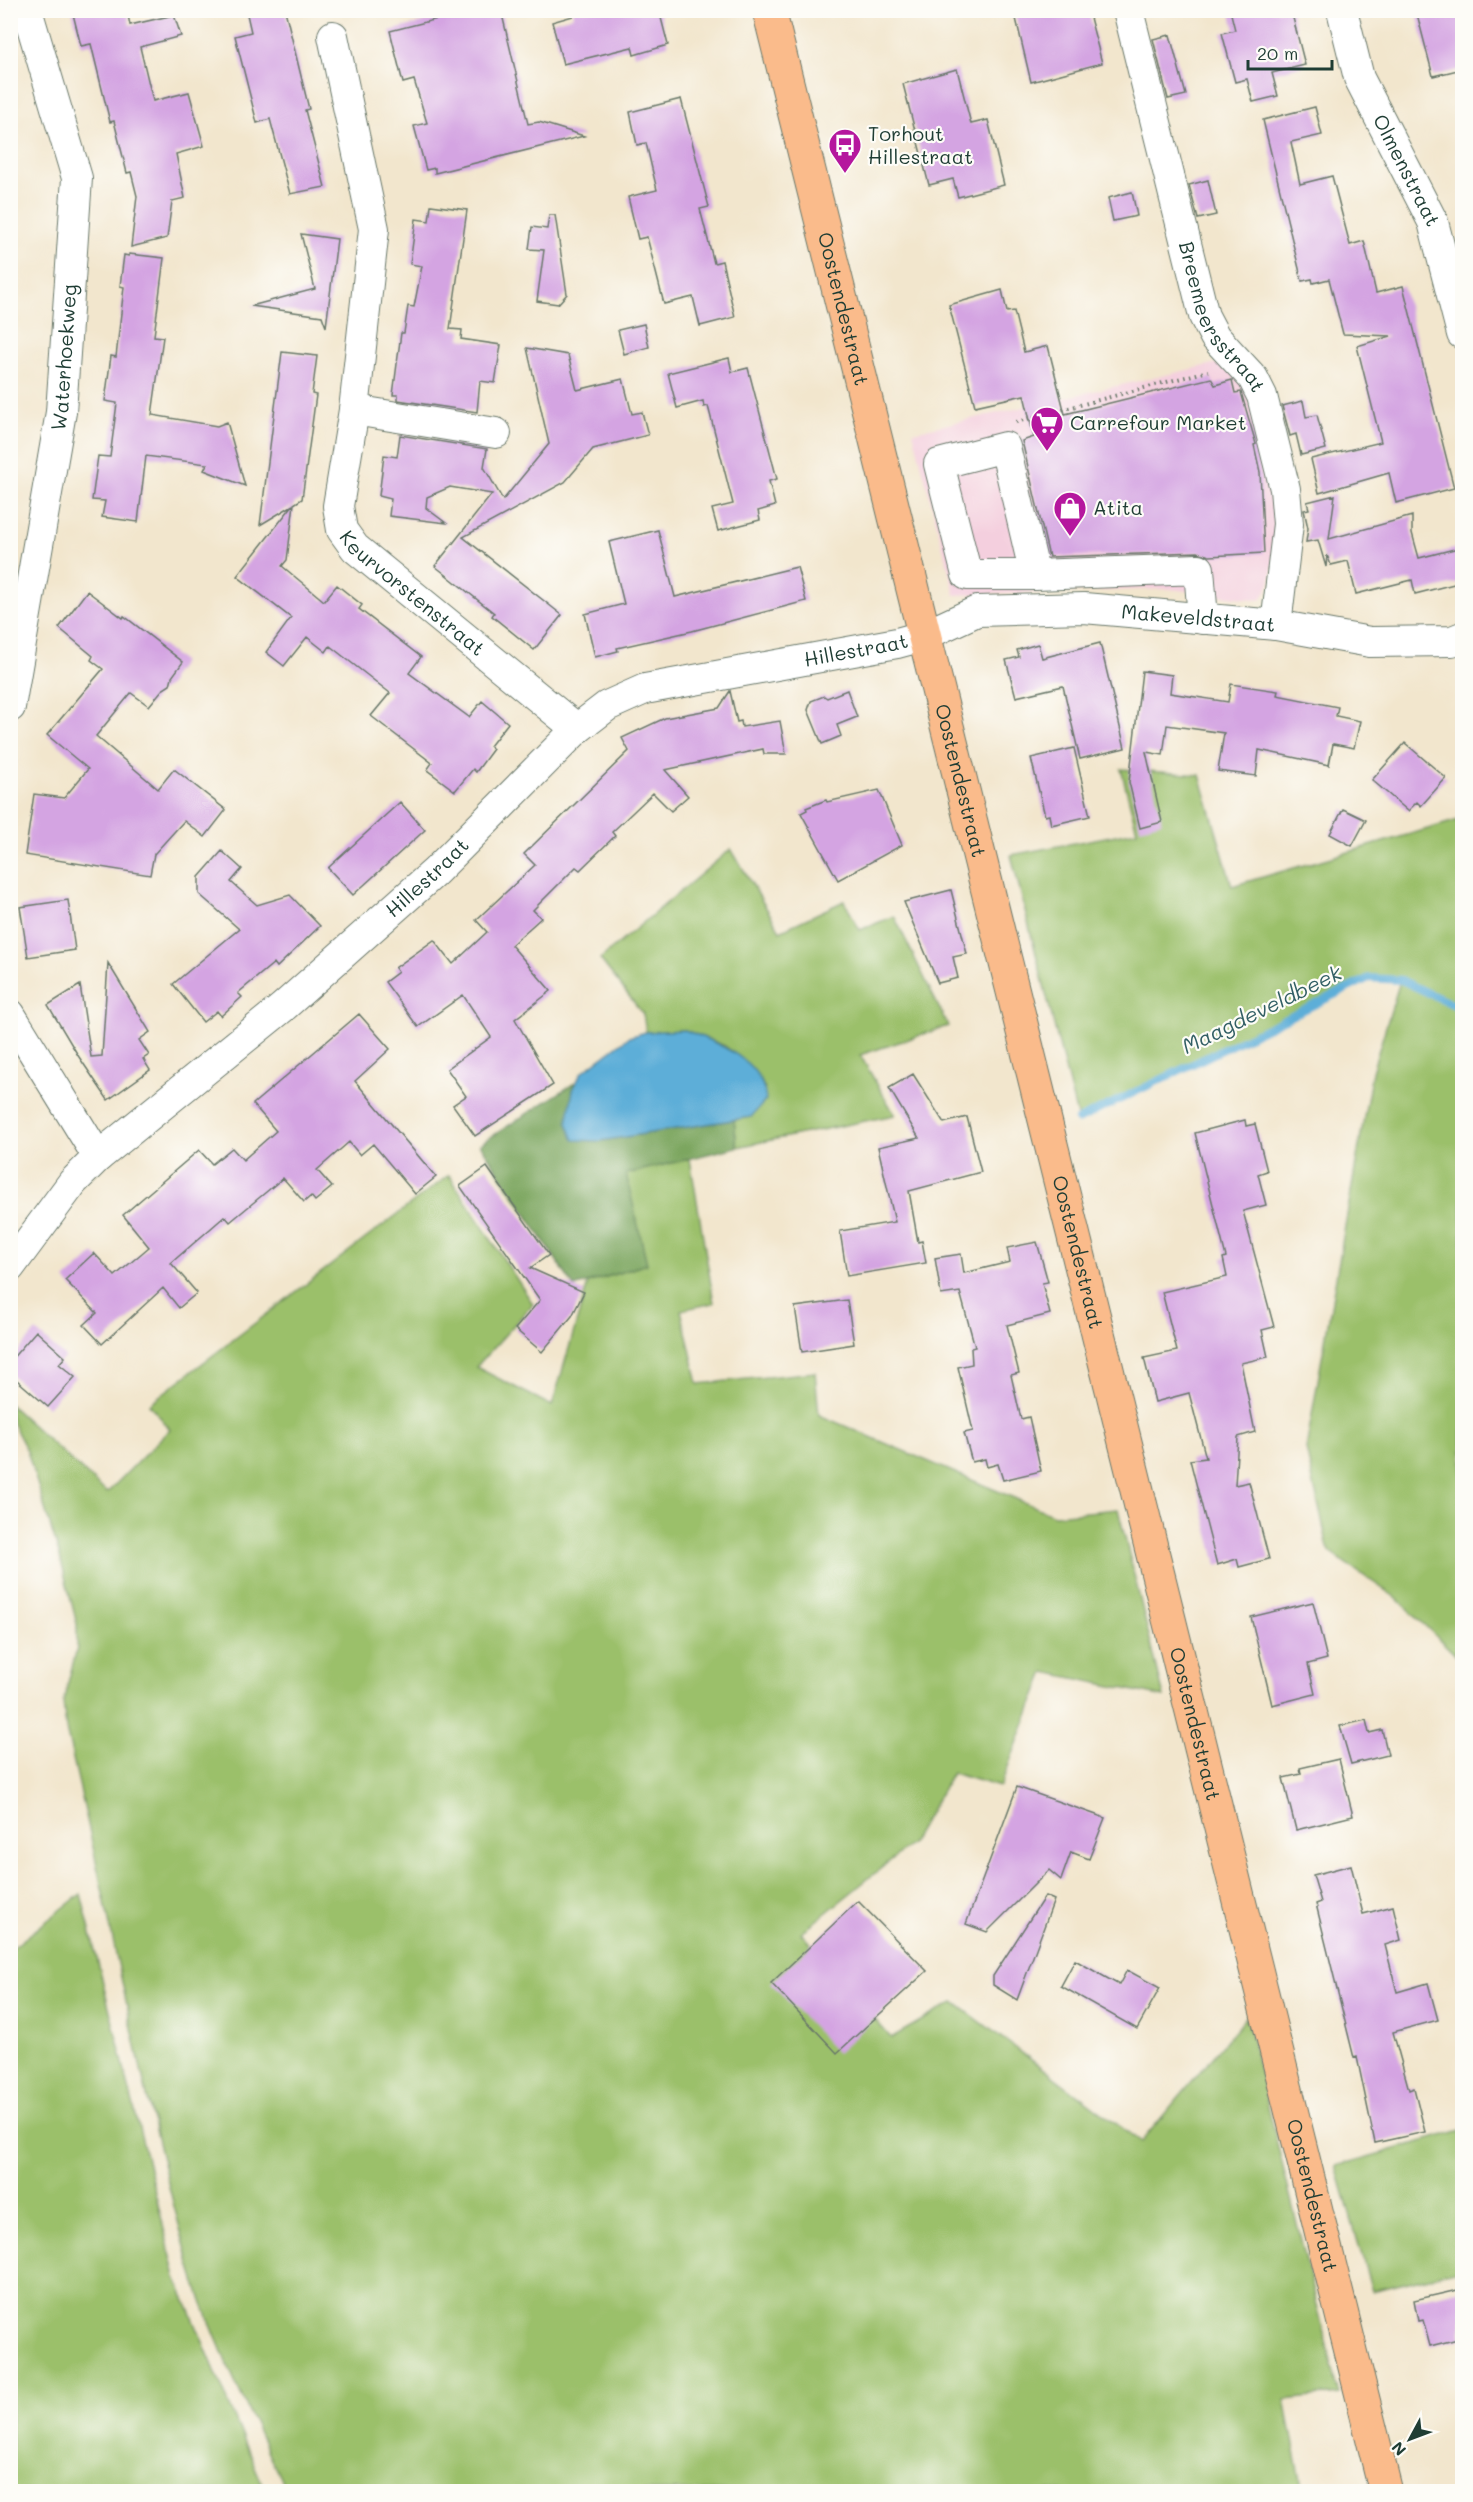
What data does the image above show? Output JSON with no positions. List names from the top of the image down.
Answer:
{
  "streets": {
    "main road": ["Oostendestraat"],
    "street": [
      "Olmenstraat",
      "Breemeersstraat",
      "Waterhoekweg",
      "Keurvorstenstraat",
      "Makeveldstraat",
      "Hillestraat"
    ]
  },
  "crossings": [
    ["Oostendestraat", "Makeveldstraat"],
    ["Oostendestraat", "Hillestraat"],
    ["Breemeersstraat", "Makeveldstraat"],
    ["Keurvorstenstraat", "Hillestraat"],
    ["Makeveldstraat", "Hillestraat"]
  ],
  "water": ["Maagdeveldbeek"],
  "places": {
    "bus stop": ["Torhout Hillestraat"],
    "supermarket": ["Carrefour Market"],
    "shop": ["Atita"]
  },
  "scale_bar": "20 m",
  "north": "bottom left"
}
